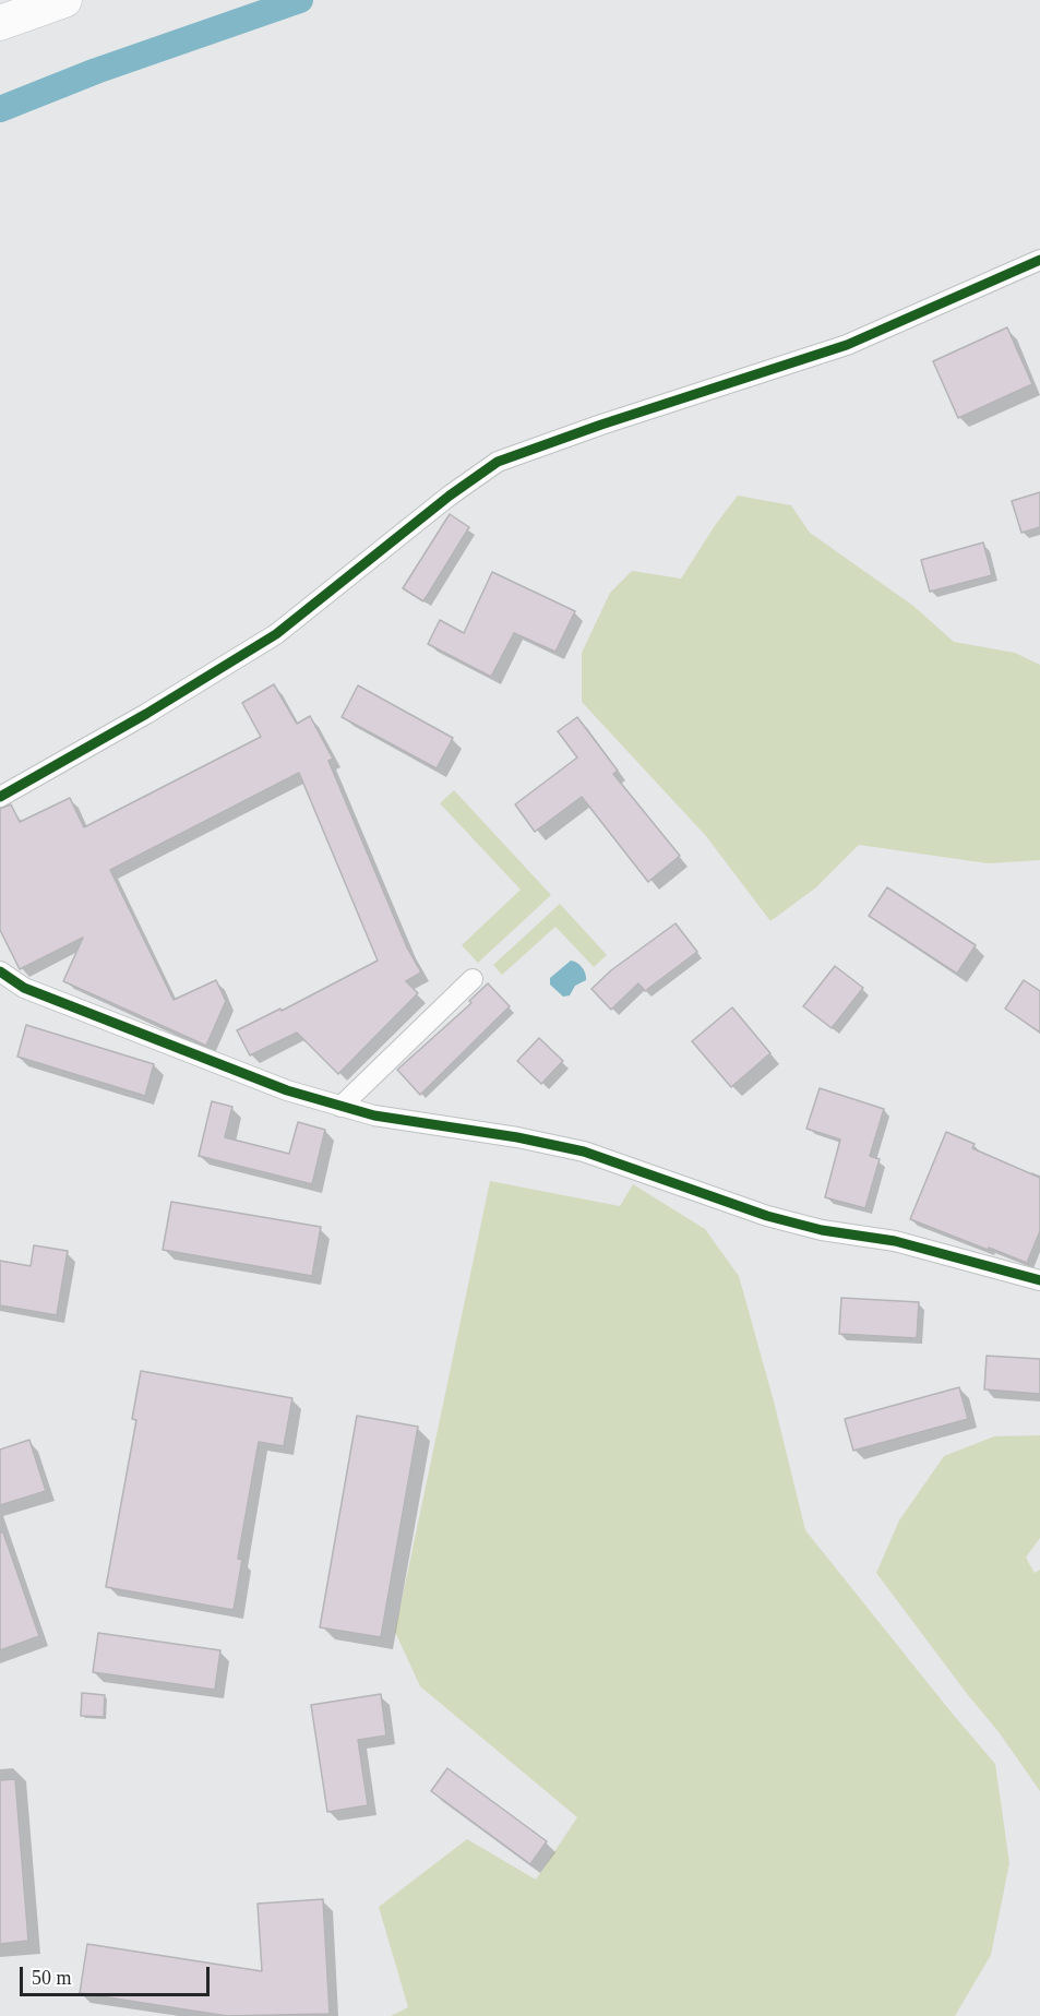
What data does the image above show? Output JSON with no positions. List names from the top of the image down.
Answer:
{
  "scale_bar": "50 m"
}
